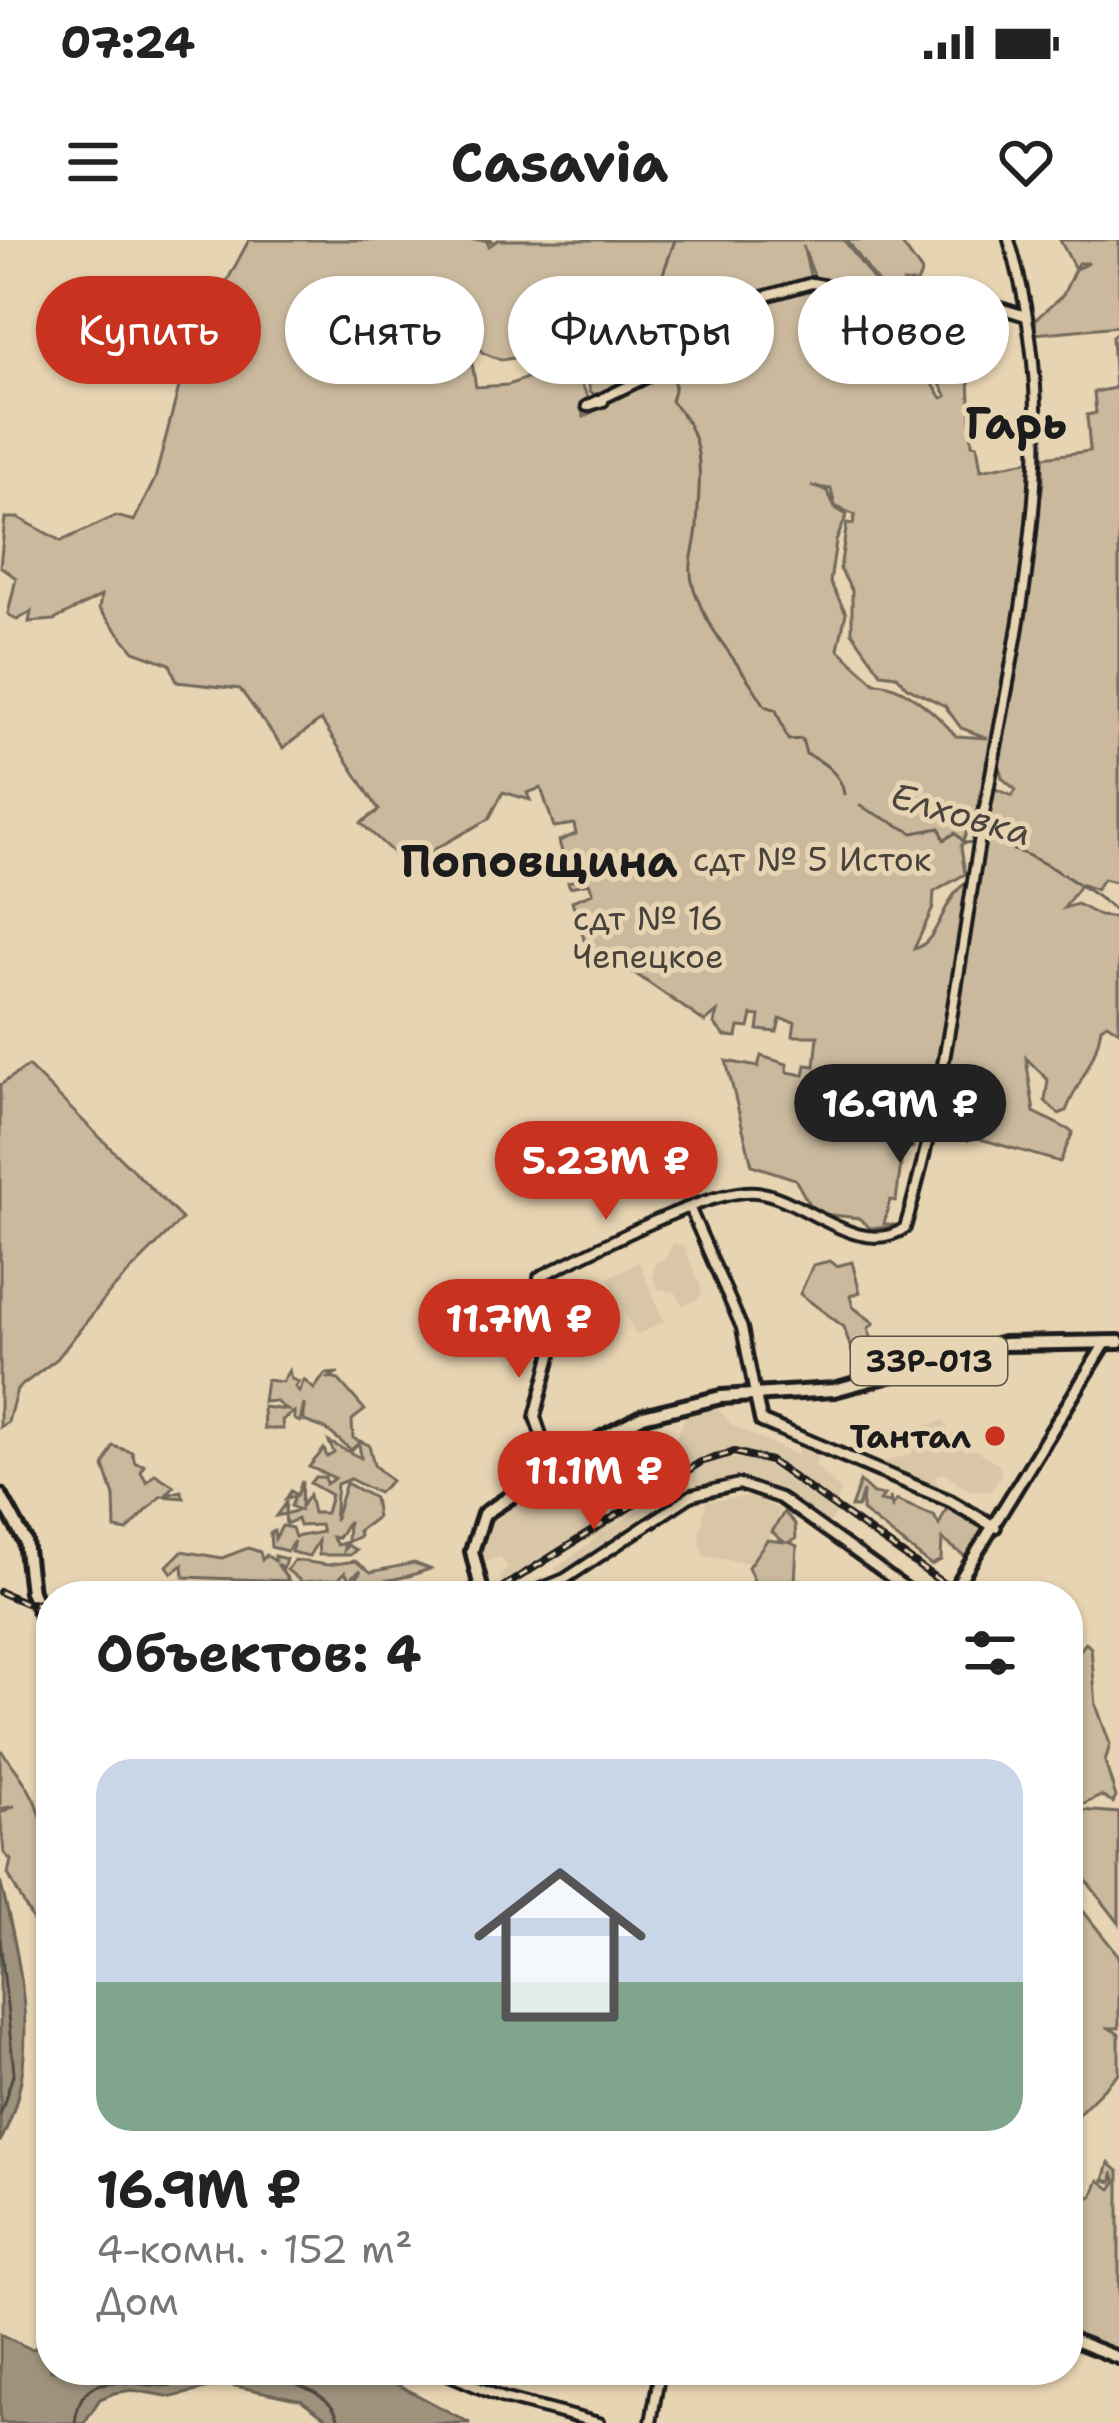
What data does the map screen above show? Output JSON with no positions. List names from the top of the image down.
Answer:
{
  "streets": {
    "main road": ["33Р-013"]
  },
  "districts": ["Гарь", "Поповщина"],
  "water": ["Елховка"],
  "parks": ["сдт № 5 Исток", "сдт № 16 Чепецкое"],
  "places": ["Тантал"],
  "page": {
    "status": "07:24",
    "header": "Casavia",
    "chip": [
      "Купить",
      "Снять",
      "Фильтры",
      "Новое"
    ],
    "price": [
      "16.9M ₽",
      "5.23M ₽",
      "11.7M ₽",
      "11.1M ₽"
    ],
    "heading": "Объектов: 4",
    "list": [
      {
        "name": "16.9M ₽",
        "note": "4-комн. · 152 m² · Дом"
      }
    ]
  }
}
